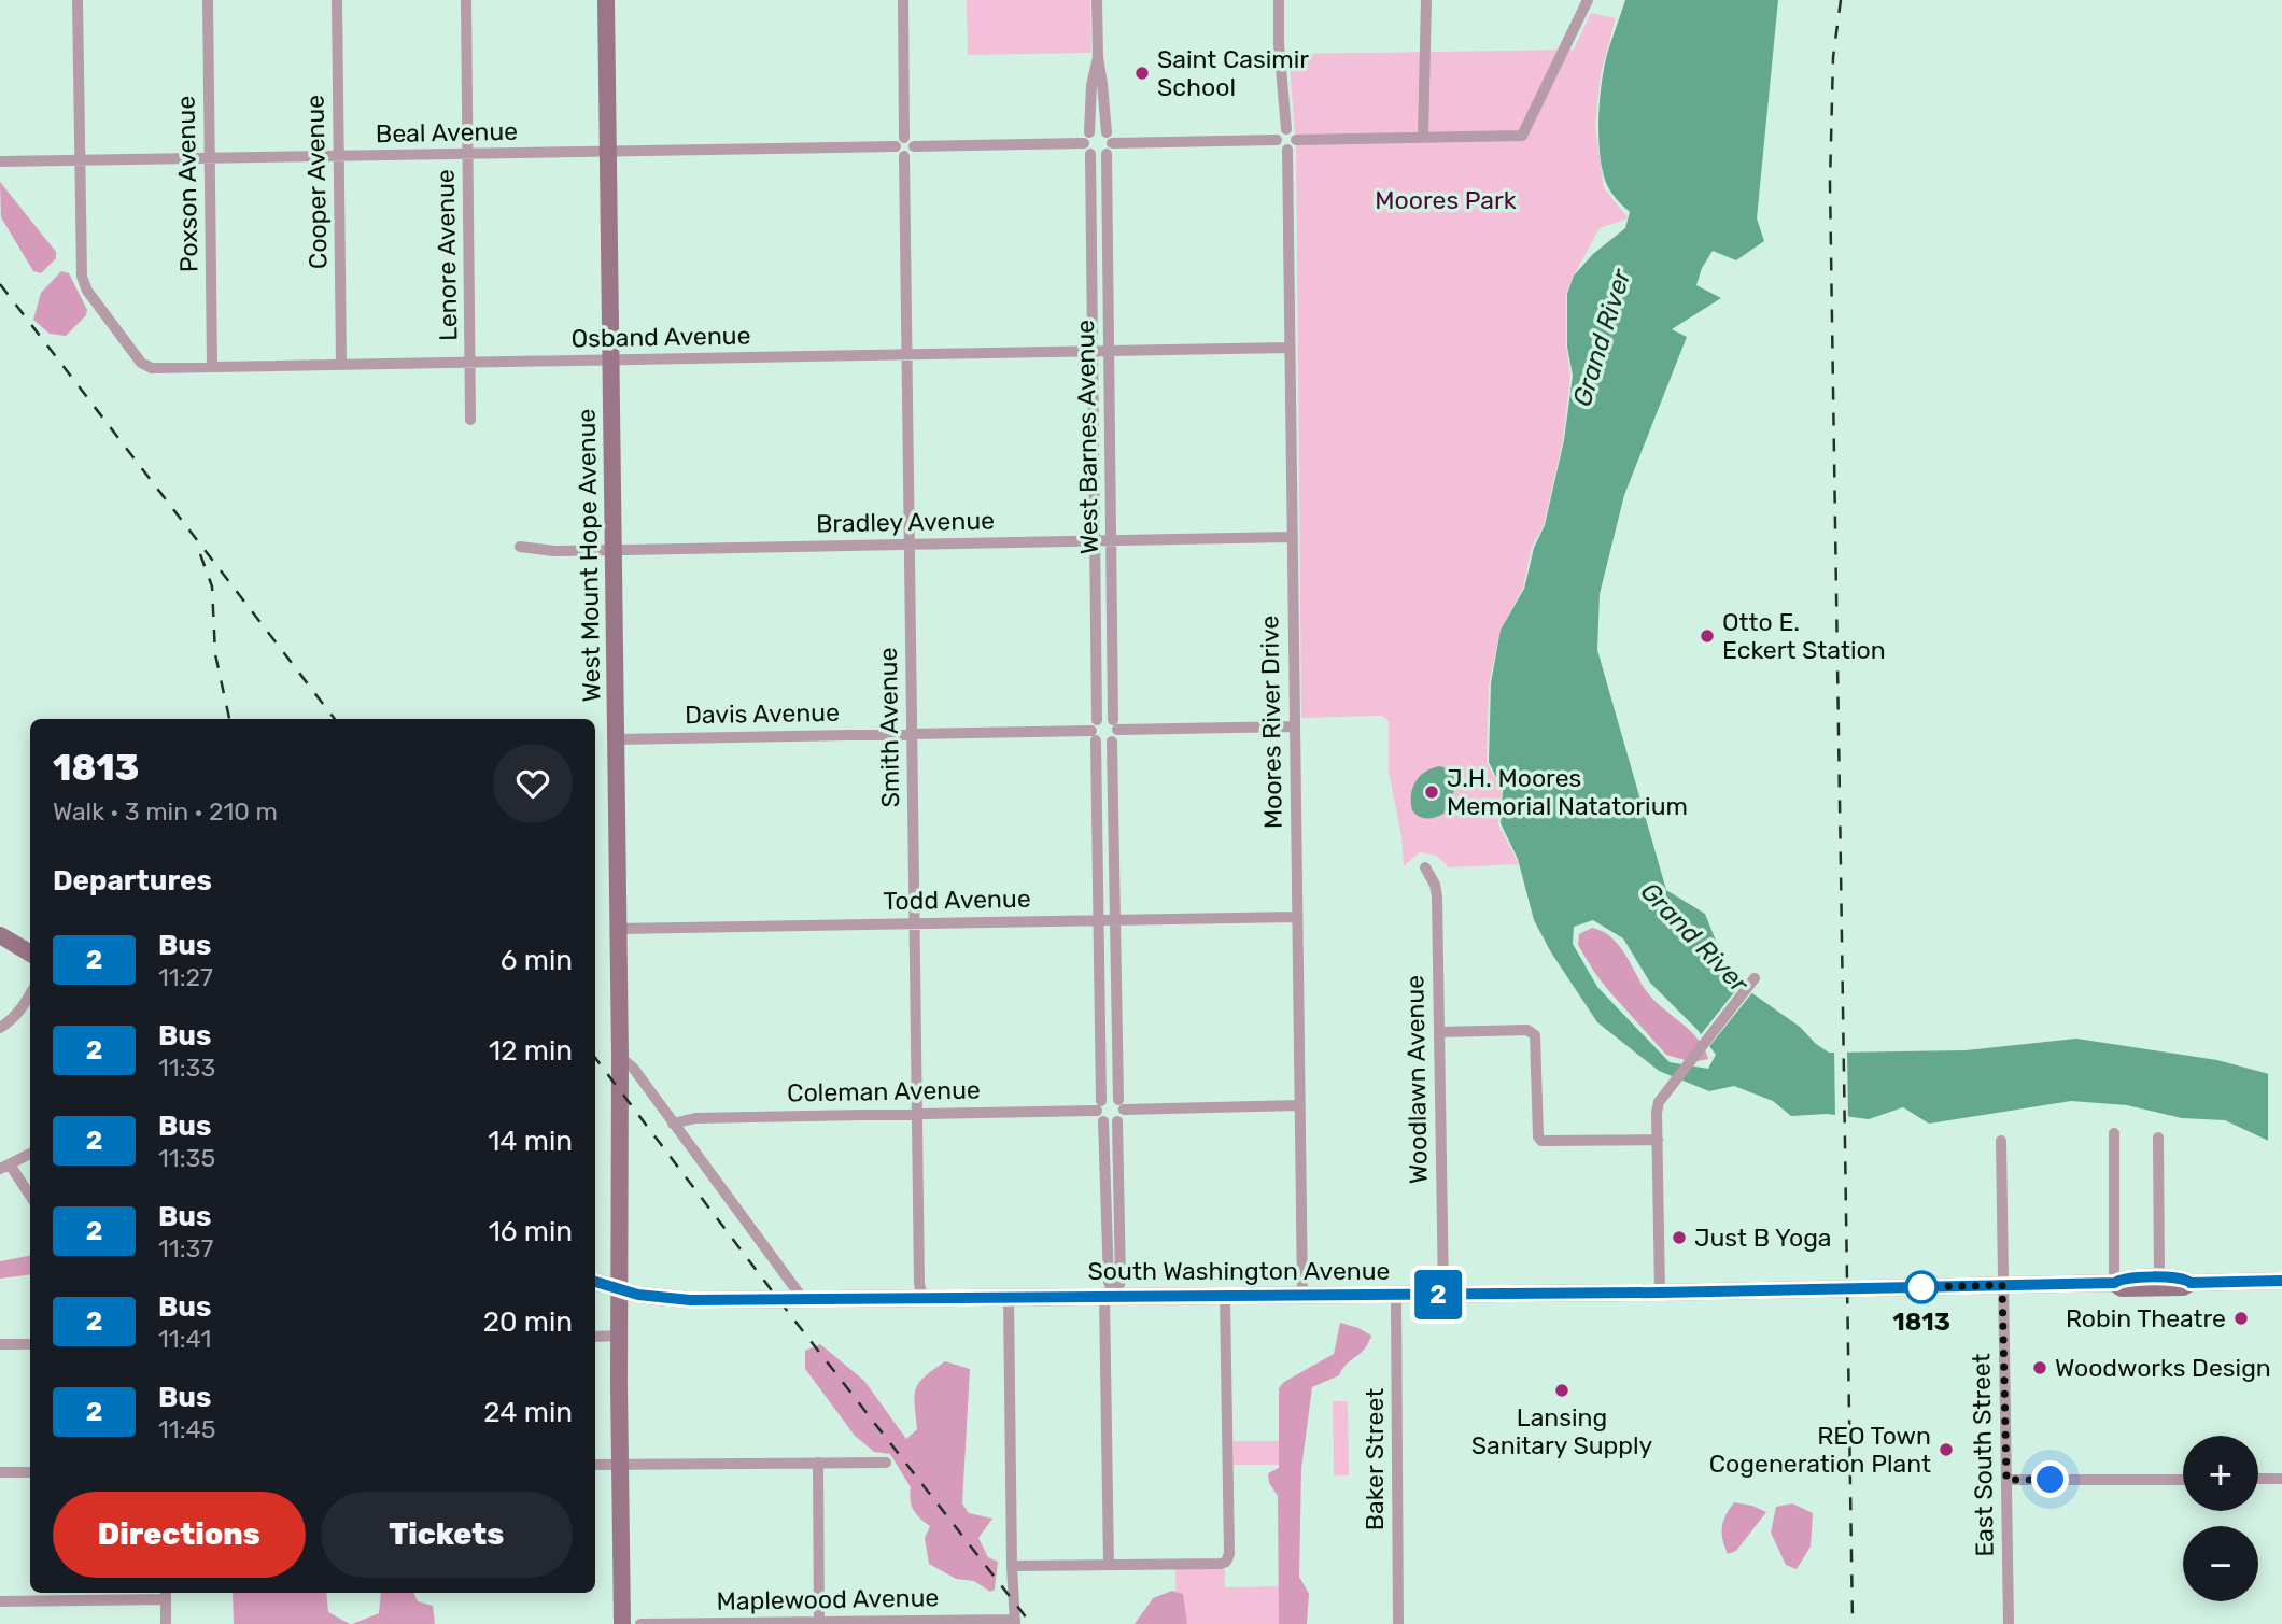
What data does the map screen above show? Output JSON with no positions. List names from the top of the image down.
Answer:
{
  "streets": {
    "street": [
      "Beal Avenue",
      "Cooper Avenue",
      "Poxson Avenue",
      "Lenore Avenue",
      "Osband Avenue",
      "West Barnes Avenue",
      "Bradley Avenue",
      "West Mount Hope Avenue",
      "Davis Avenue",
      "Moores River Drive",
      "Smith Avenue",
      "Todd Avenue",
      "Woodlawn Avenue",
      "Coleman Avenue",
      "South Washington Avenue",
      "East South Street",
      "Baker Street",
      "Maplewood Avenue"
    ]
  },
  "crossings": [
    ["Beal Avenue", "Cooper Avenue"],
    ["Beal Avenue", "Poxson Avenue"],
    ["Beal Avenue", "Lenore Avenue"],
    ["Beal Avenue", "Osband Avenue"],
    ["Beal Avenue", "West Mount Hope Avenue"],
    ["Beal Avenue", "Smith Avenue"],
    ["Cooper Avenue", "Osband Avenue"],
    ["Poxson Avenue", "Osband Avenue"],
    ["Lenore Avenue", "Osband Avenue"],
    ["Osband Avenue", "West Barnes Avenue"],
    ["Osband Avenue", "West Mount Hope Avenue"],
    ["Osband Avenue", "Moores River Drive"],
    ["Osband Avenue", "Smith Avenue"],
    ["West Barnes Avenue", "Bradley Avenue"],
    ["West Barnes Avenue", "Davis Avenue"],
    ["West Barnes Avenue", "Todd Avenue"],
    ["West Barnes Avenue", "Coleman Avenue"],
    ["Bradley Avenue", "West Mount Hope Avenue"],
    ["Bradley Avenue", "Moores River Drive"],
    ["Bradley Avenue", "Smith Avenue"],
    ["West Mount Hope Avenue", "Davis Avenue"],
    ["West Mount Hope Avenue", "Todd Avenue"],
    ["West Mount Hope Avenue", "South Washington Avenue"],
    ["Davis Avenue", "Smith Avenue"],
    ["Moores River Drive", "Todd Avenue"],
    ["Moores River Drive", "South Washington Avenue"],
    ["Smith Avenue", "Todd Avenue"],
    ["Smith Avenue", "Coleman Avenue"],
    ["Smith Avenue", "South Washington Avenue"],
    ["Woodlawn Avenue", "South Washington Avenue"],
    ["South Washington Avenue", "East South Street"],
    ["South Washington Avenue", "Baker Street"]
  ],
  "water": ["Grand River"],
  "parks": ["Moores Park"],
  "places": [
    "Saint Casimir School",
    "Otto E. Eckert Station",
    "J.H. Moores Memorial Natatorium",
    "Just B Yoga",
    "1813",
    "Robin Theatre",
    "Woodworks Design",
    "Lansing Sanitary Supply",
    "REO Town Cogeneration Plant"
  ],
  "lines": ["bus line 2"],
  "page": {
    "on_map": "2",
    "heading": [
      ["1813", "Walk · 3 min · 210 m"],
      "Departures"
    ],
    "list": [
      {
        "mark": "2",
        "name": "Bus",
        "note": "11:27",
        "value": "6 min"
      },
      {
        "mark": "2",
        "name": "Bus",
        "note": "11:33",
        "value": "12 min"
      },
      {
        "mark": "2",
        "name": "Bus",
        "note": "11:35",
        "value": "14 min"
      },
      {
        "mark": "2",
        "name": "Bus",
        "note": "11:37",
        "value": "16 min"
      },
      {
        "mark": "2",
        "name": "Bus",
        "note": "11:41",
        "value": "20 min"
      },
      {
        "mark": "2",
        "name": "Bus",
        "note": "11:45",
        "value": "24 min"
      }
    ],
    "map_buttons": ["+", "−"],
    "buttons": ["Directions", "Tickets"]
  }
}
